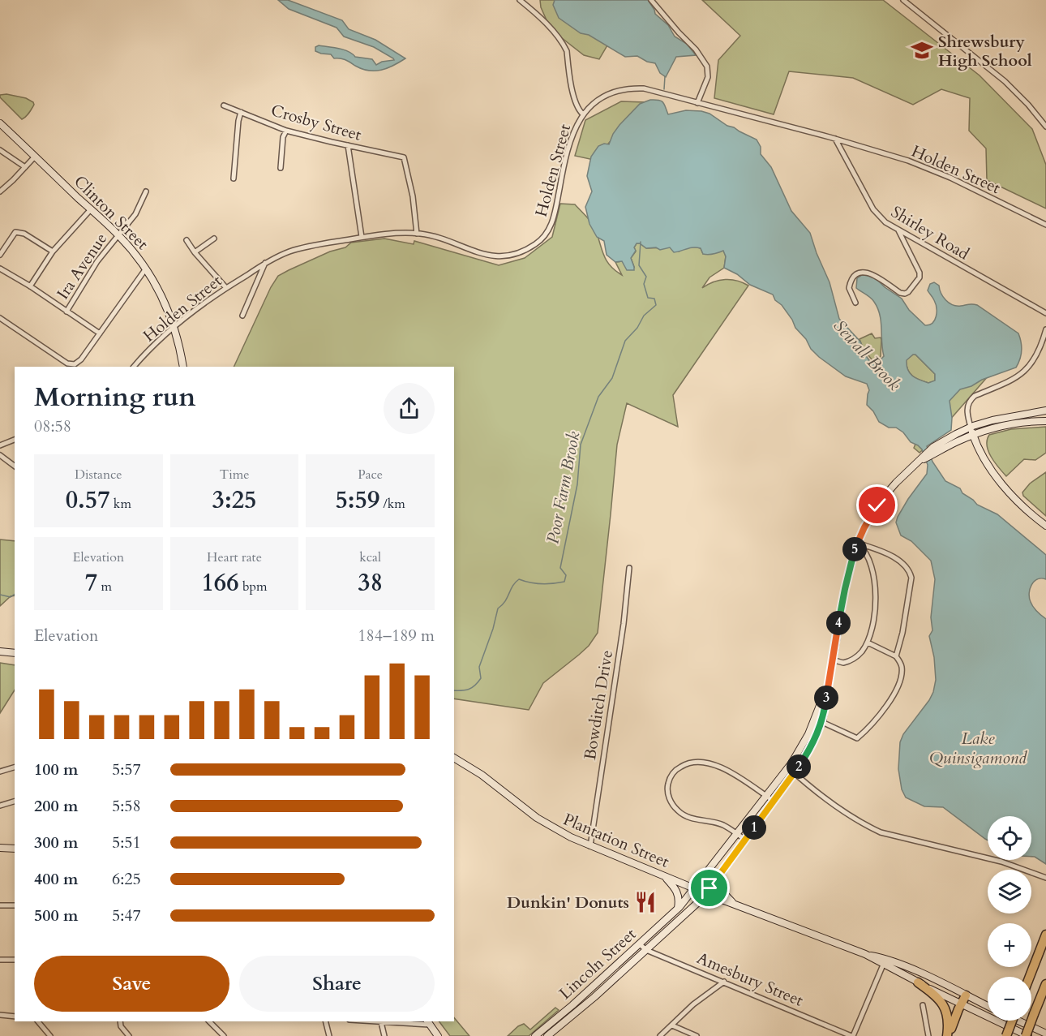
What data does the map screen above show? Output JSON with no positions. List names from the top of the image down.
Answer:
{
  "streets": {
    "main road": ["Clinton Street", "Plantation Street", "Lincoln Street"],
    "street": [
      "Crosby Street",
      "Holden Street",
      "Shirley Road",
      "Ira Avenue",
      "Bowditch Drive",
      "Amesbury Street"
    ]
  },
  "crossings": [
    ["Crosby Street", "Holden Street"],
    ["Holden Street", "Clinton Street"],
    ["Holden Street", "Shirley Road"],
    ["Clinton Street", "Ira Avenue"],
    ["Bowditch Drive", "Plantation Street"],
    ["Plantation Street", "Lincoln Street"],
    ["Lincoln Street", "Amesbury Street"]
  ],
  "water": ["Sewall Brook", "Poor Farm Brook", "Lake Quinsigamond"],
  "places": {
    "school or university": ["Shrewsbury High School"],
    "restaurant": ["Dunkin' Donuts"]
  },
  "page": {
    "heading": ["Morning run", "08:58"],
    "stats": [
      ["Distance", "0.57 km"],
      ["Time", "3:25"],
      ["Pace", "5:59 /km"],
      ["Elevation", "7 m"],
      ["Heart rate", "166 bpm"],
      ["kcal", "38"]
    ],
    "pins": [
      "5",
      "4",
      "3",
      "2",
      "1"
    ],
    "chart": ["Elevation", "184–189 m"],
    "list": [
      {
        "name": "100 m",
        "note": "5:57"
      },
      {
        "name": "200 m",
        "note": "5:58"
      },
      {
        "name": "300 m",
        "note": "5:51"
      },
      {
        "name": "400 m",
        "note": "6:25"
      },
      {
        "name": "500 m",
        "note": "5:47"
      }
    ],
    "map_buttons": ["+", "−"],
    "buttons": ["Save", "Share"]
  }
}
